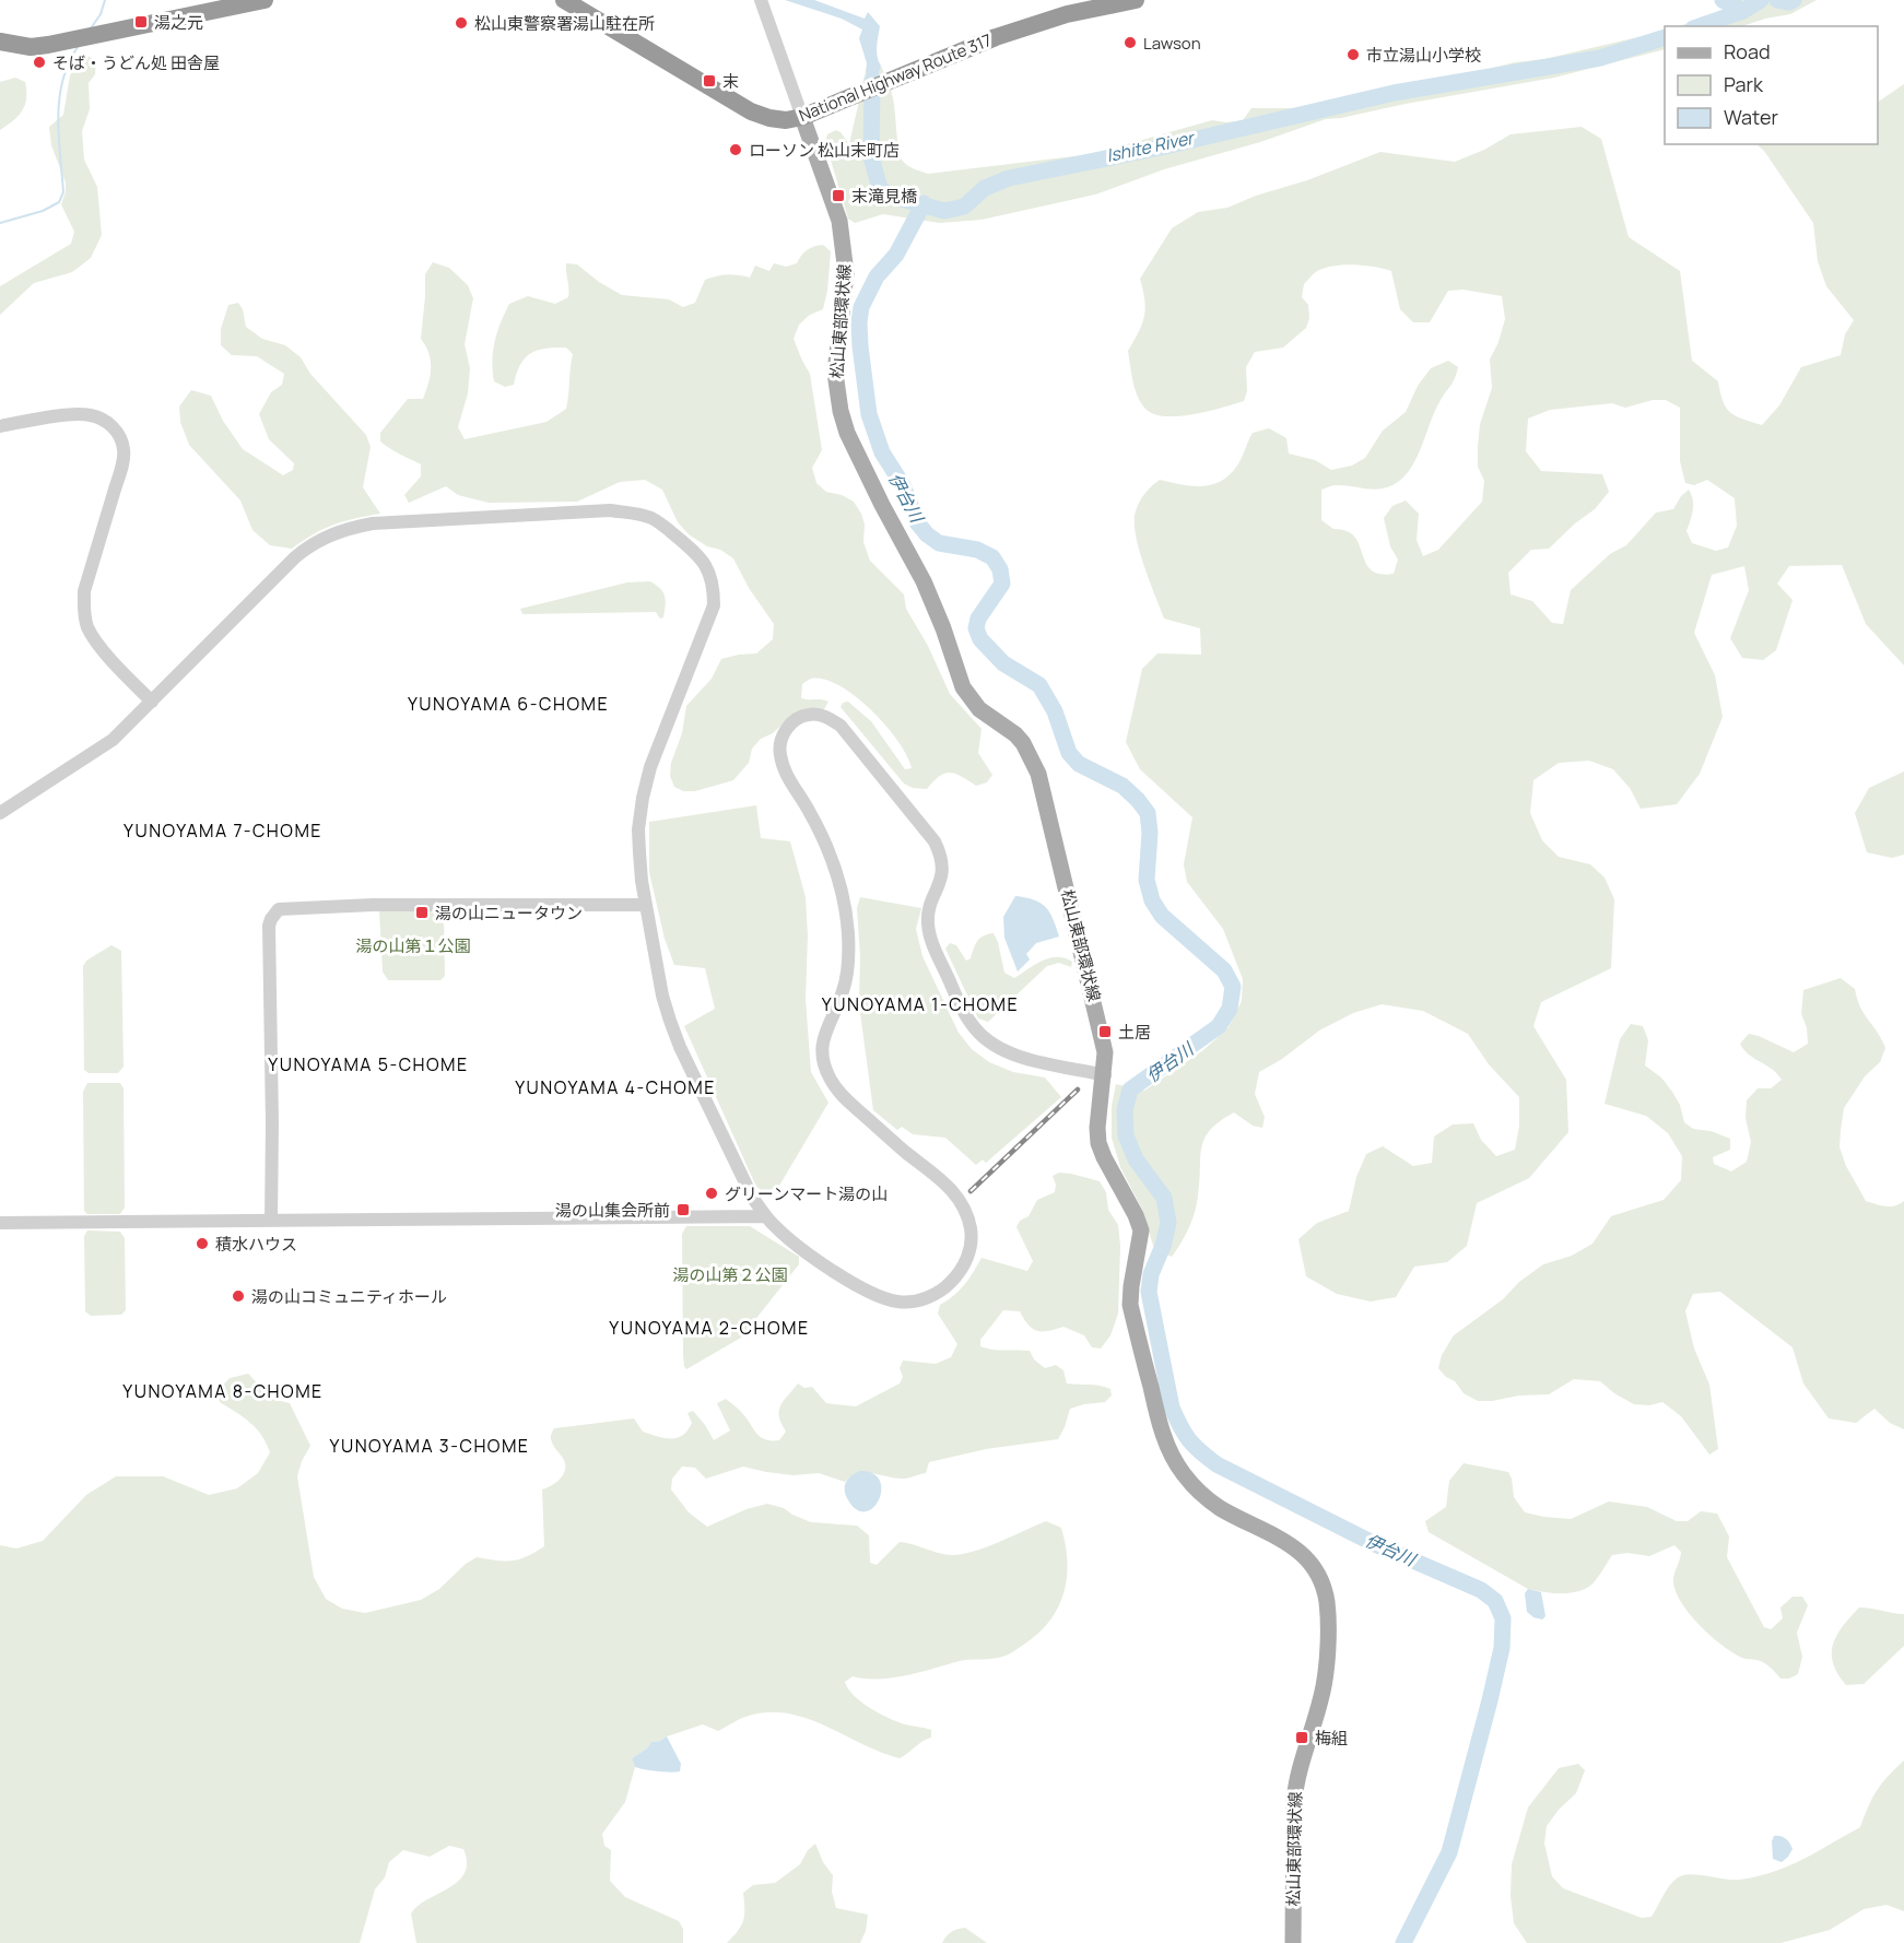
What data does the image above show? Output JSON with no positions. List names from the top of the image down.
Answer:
{
  "streets": {
    "highway": ["National Highway Route 317"],
    "main road": ["松山東部環状線"]
  },
  "crossings": [
    ["National Highway Route 317", "松山東部環状線"]
  ],
  "districts": [
    "YUNOYAMA 6-CHOME",
    "YUNOYAMA 7-CHOME",
    "YUNOYAMA 1-CHOME",
    "YUNOYAMA 5-CHOME",
    "YUNOYAMA 4-CHOME",
    "YUNOYAMA 2-CHOME",
    "YUNOYAMA 8-CHOME",
    "YUNOYAMA 3-CHOME"
  ],
  "water": ["Ishite River", "伊台川"],
  "parks": ["湯の山第１公園", "湯の山第２公園"],
  "places": {
    "transit": [
      "湯之元",
      "末",
      "末滝見橋",
      "湯の山ニュータウン",
      "土居",
      "湯の山集会所前",
      "梅組"
    ],
    "other": [
      "松山東警察署湯山駐在所",
      "Lawson",
      "市立湯山小学校",
      "そば・うどん処 田舎屋",
      "ローソン 松山末町店",
      "グリーンマート湯の山",
      "積水ハウス",
      "湯の山コミュニティホール"
    ]
  },
  "legend": ["Road", "Park", "Water"]
}
